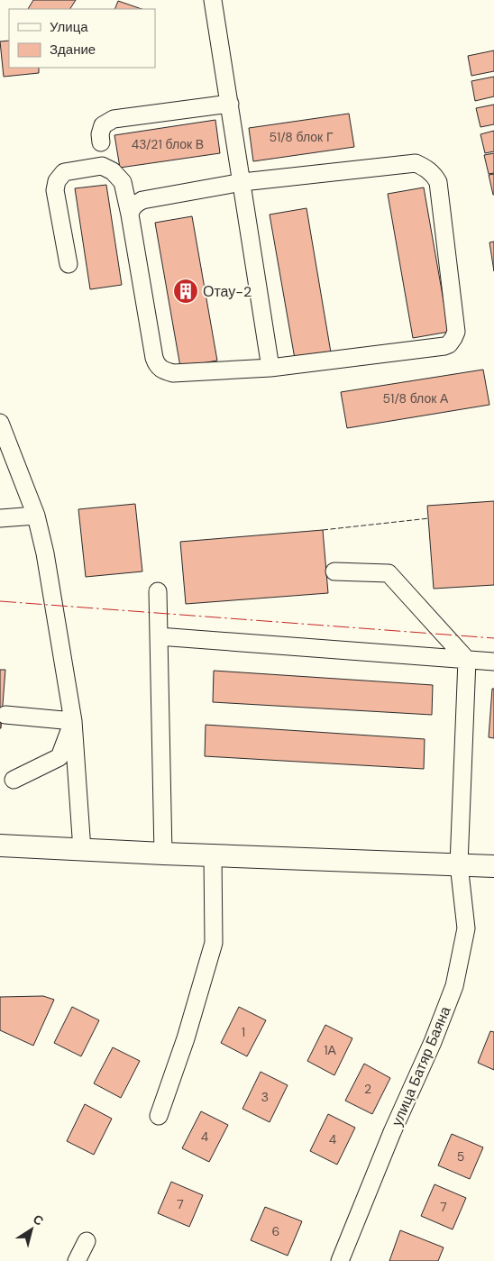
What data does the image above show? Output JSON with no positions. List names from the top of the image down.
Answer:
{
  "streets": {
    "street": ["улица Батяр Баяна"]
  },
  "places": {
    "building": ["Отау-2"]
  },
  "house_numbers": [
    "51/8 блок Г",
    "43/21 блок В",
    "51/8 блок А",
    "1",
    "1А",
    "2",
    "3",
    "4",
    "4",
    "5",
    "7",
    "7",
    "6"
  ],
  "legend": ["Улица", "Здание"],
  "north": "top right"
}
